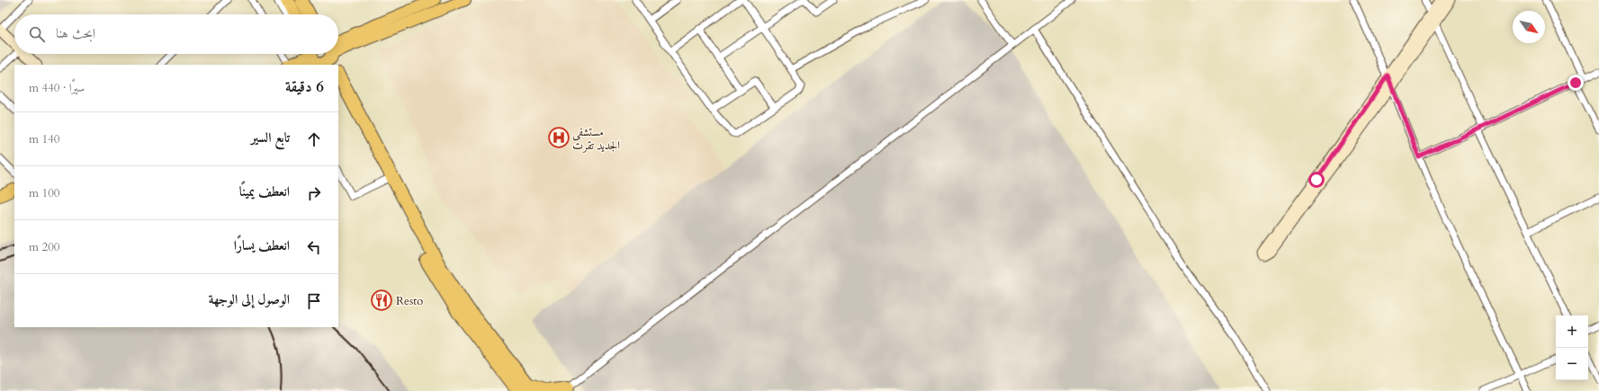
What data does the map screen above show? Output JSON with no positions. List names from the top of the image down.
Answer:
{
  "places": {
    "hospital": ["مستشفى الجديد تقرت"],
    "restaurant": ["Resto"]
  },
  "north": "bottom right",
  "page": {
    "search": "ابحث هنا",
    "heading": ["6 دقيقة", "سيرًا · 440 m"],
    "list": [
      ["تابع السير", "140 m"],
      ["انعطف يمينًا", "100 m"],
      ["انعطف يسارًا", "200 m"],
      "الوصول إلى الوجهة"
    ],
    "map_buttons": ["+", "−"]
  }
}
